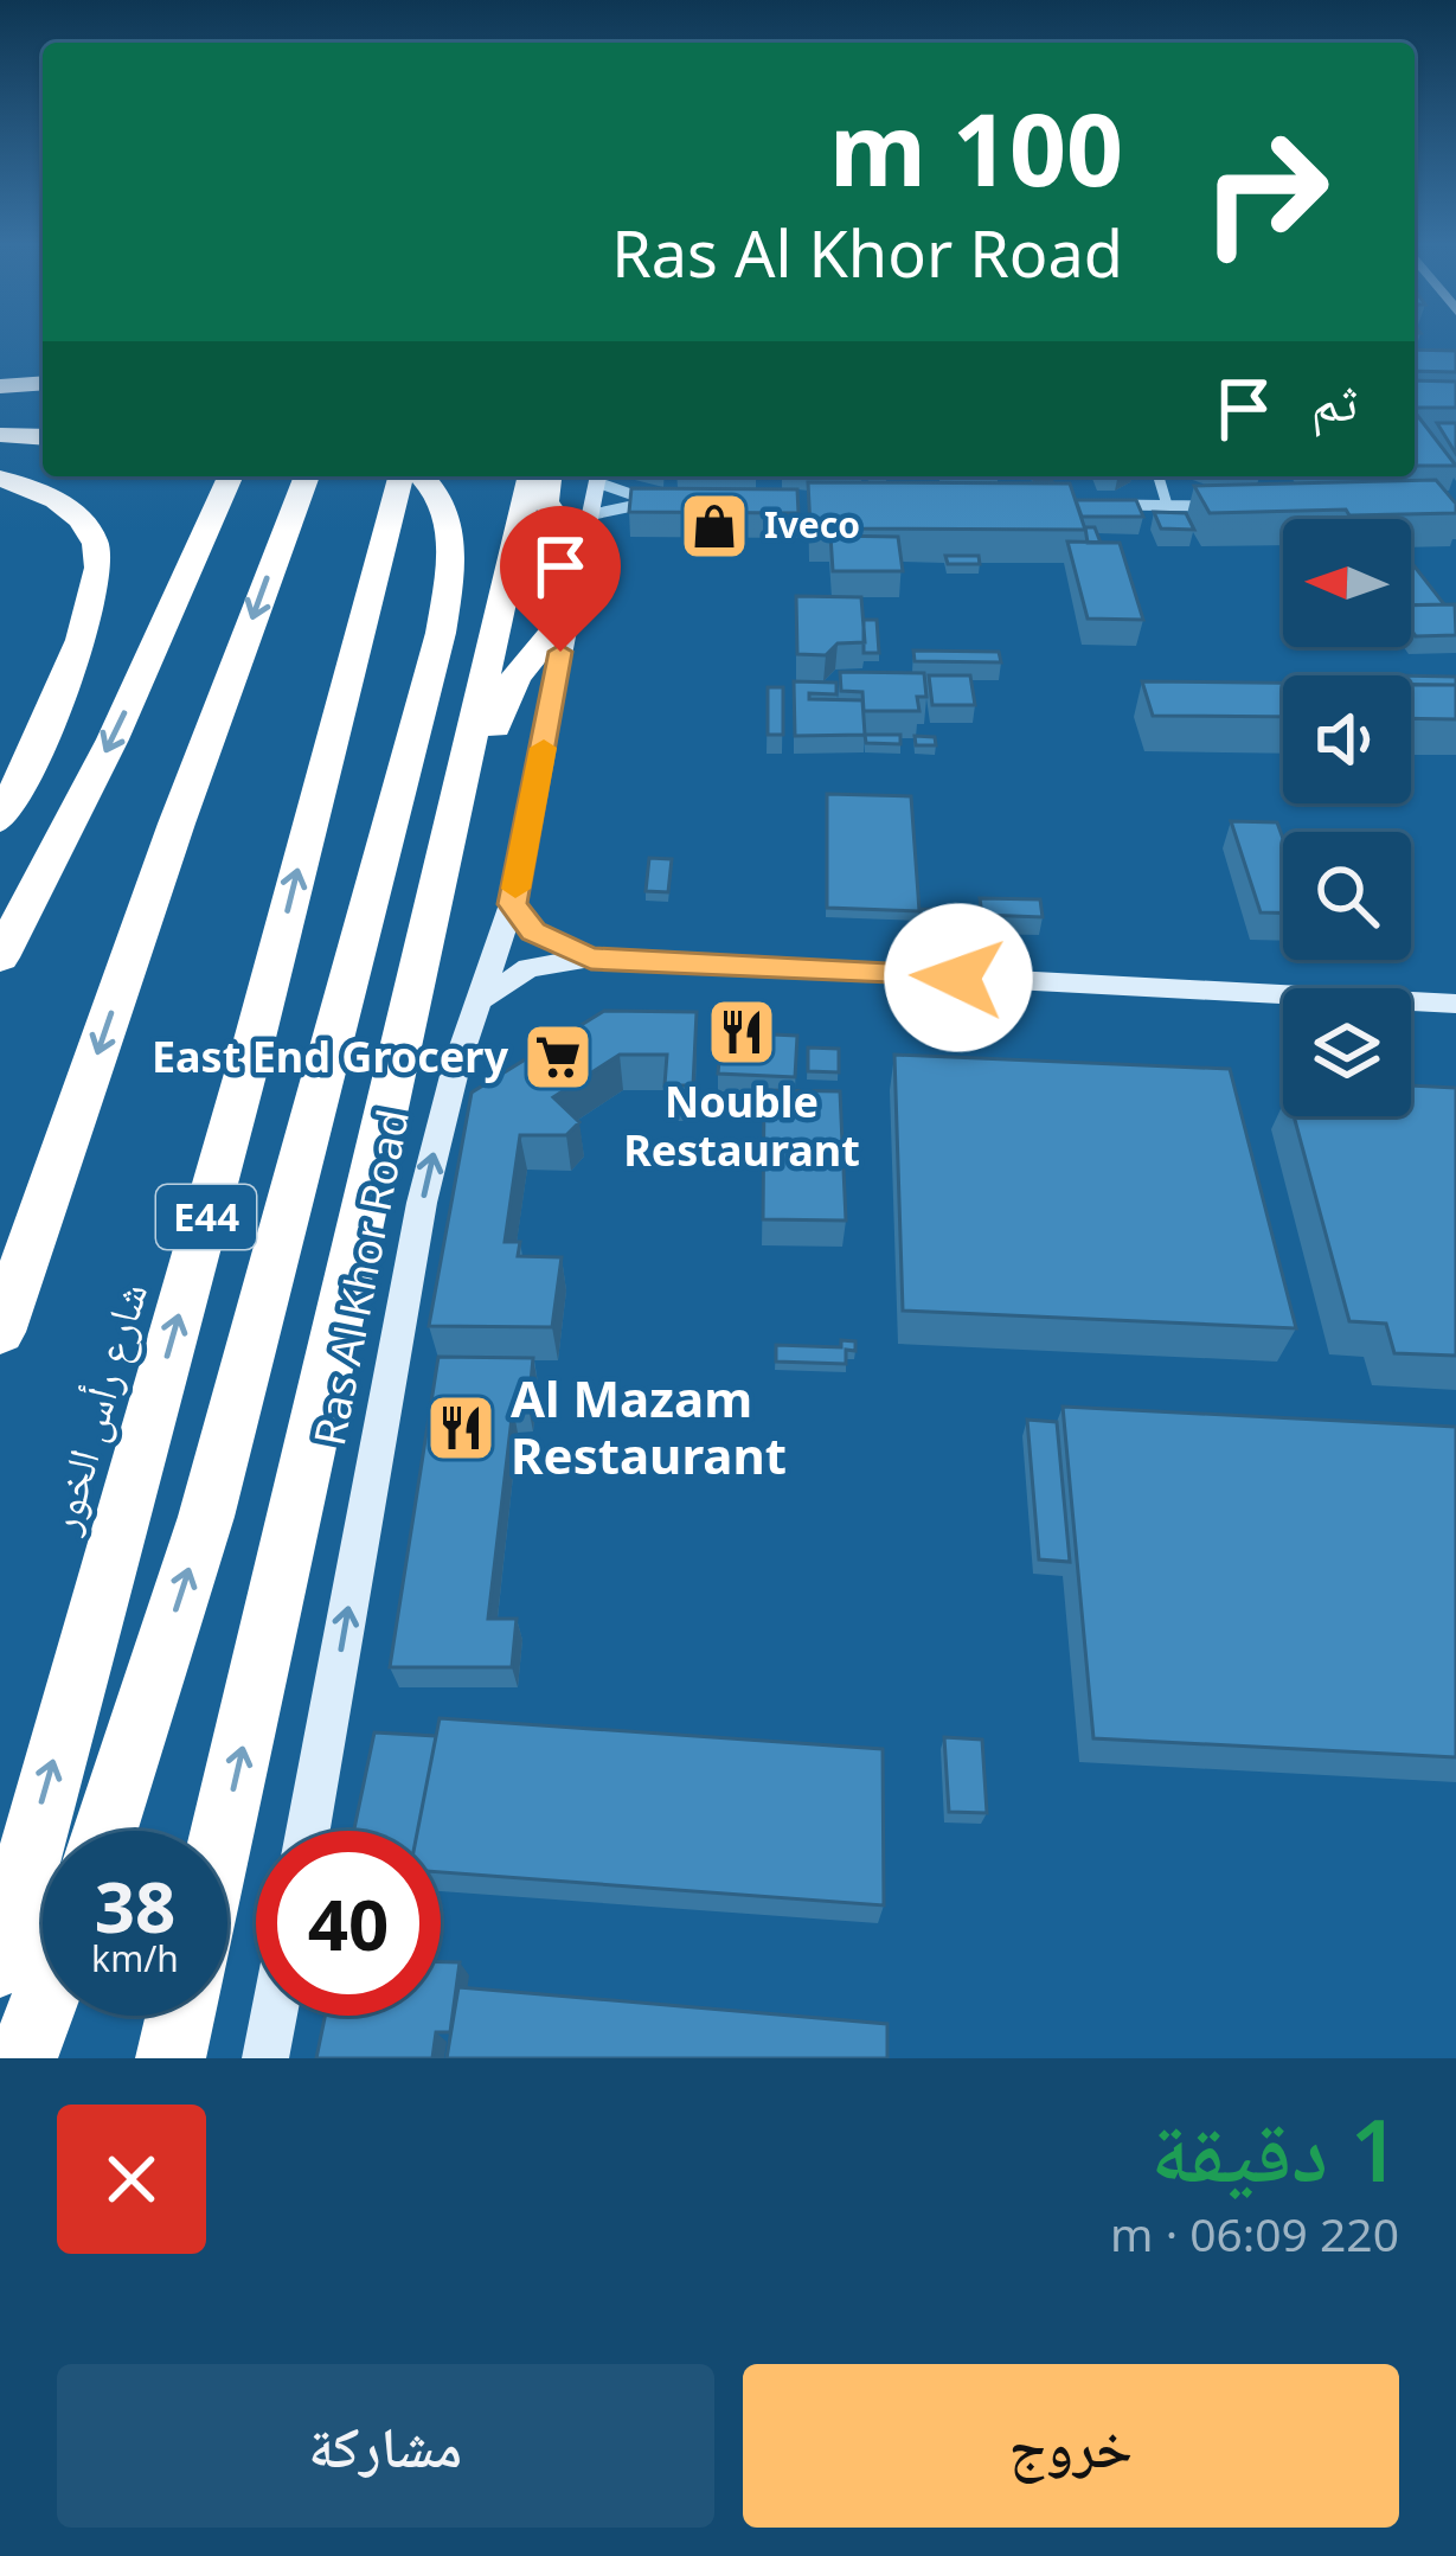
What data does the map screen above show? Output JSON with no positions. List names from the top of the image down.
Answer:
{
  "streets": {
    "highway": ["E44", "شارع رأس الخور"],
    "street": ["Ras Al Khor Road"]
  },
  "one_way": ["Ras Al Khor Road"],
  "places": {
    "shop": ["Iveco"],
    "restaurant": ["Nouble Restaurant", "Al Mazam Restaurant"],
    "supermarket": ["East End Grocery"]
  },
  "north": "left",
  "page": {
    "turn": ["100 m", "Ras Al Khor Road"],
    "then": "ثم",
    "speed": "38 km/h",
    "limit": "40",
    "heading": ["1 دقيقة", "220 m · 06:09"],
    "buttons": ["خروج", "مشاركة"]
  }
}
